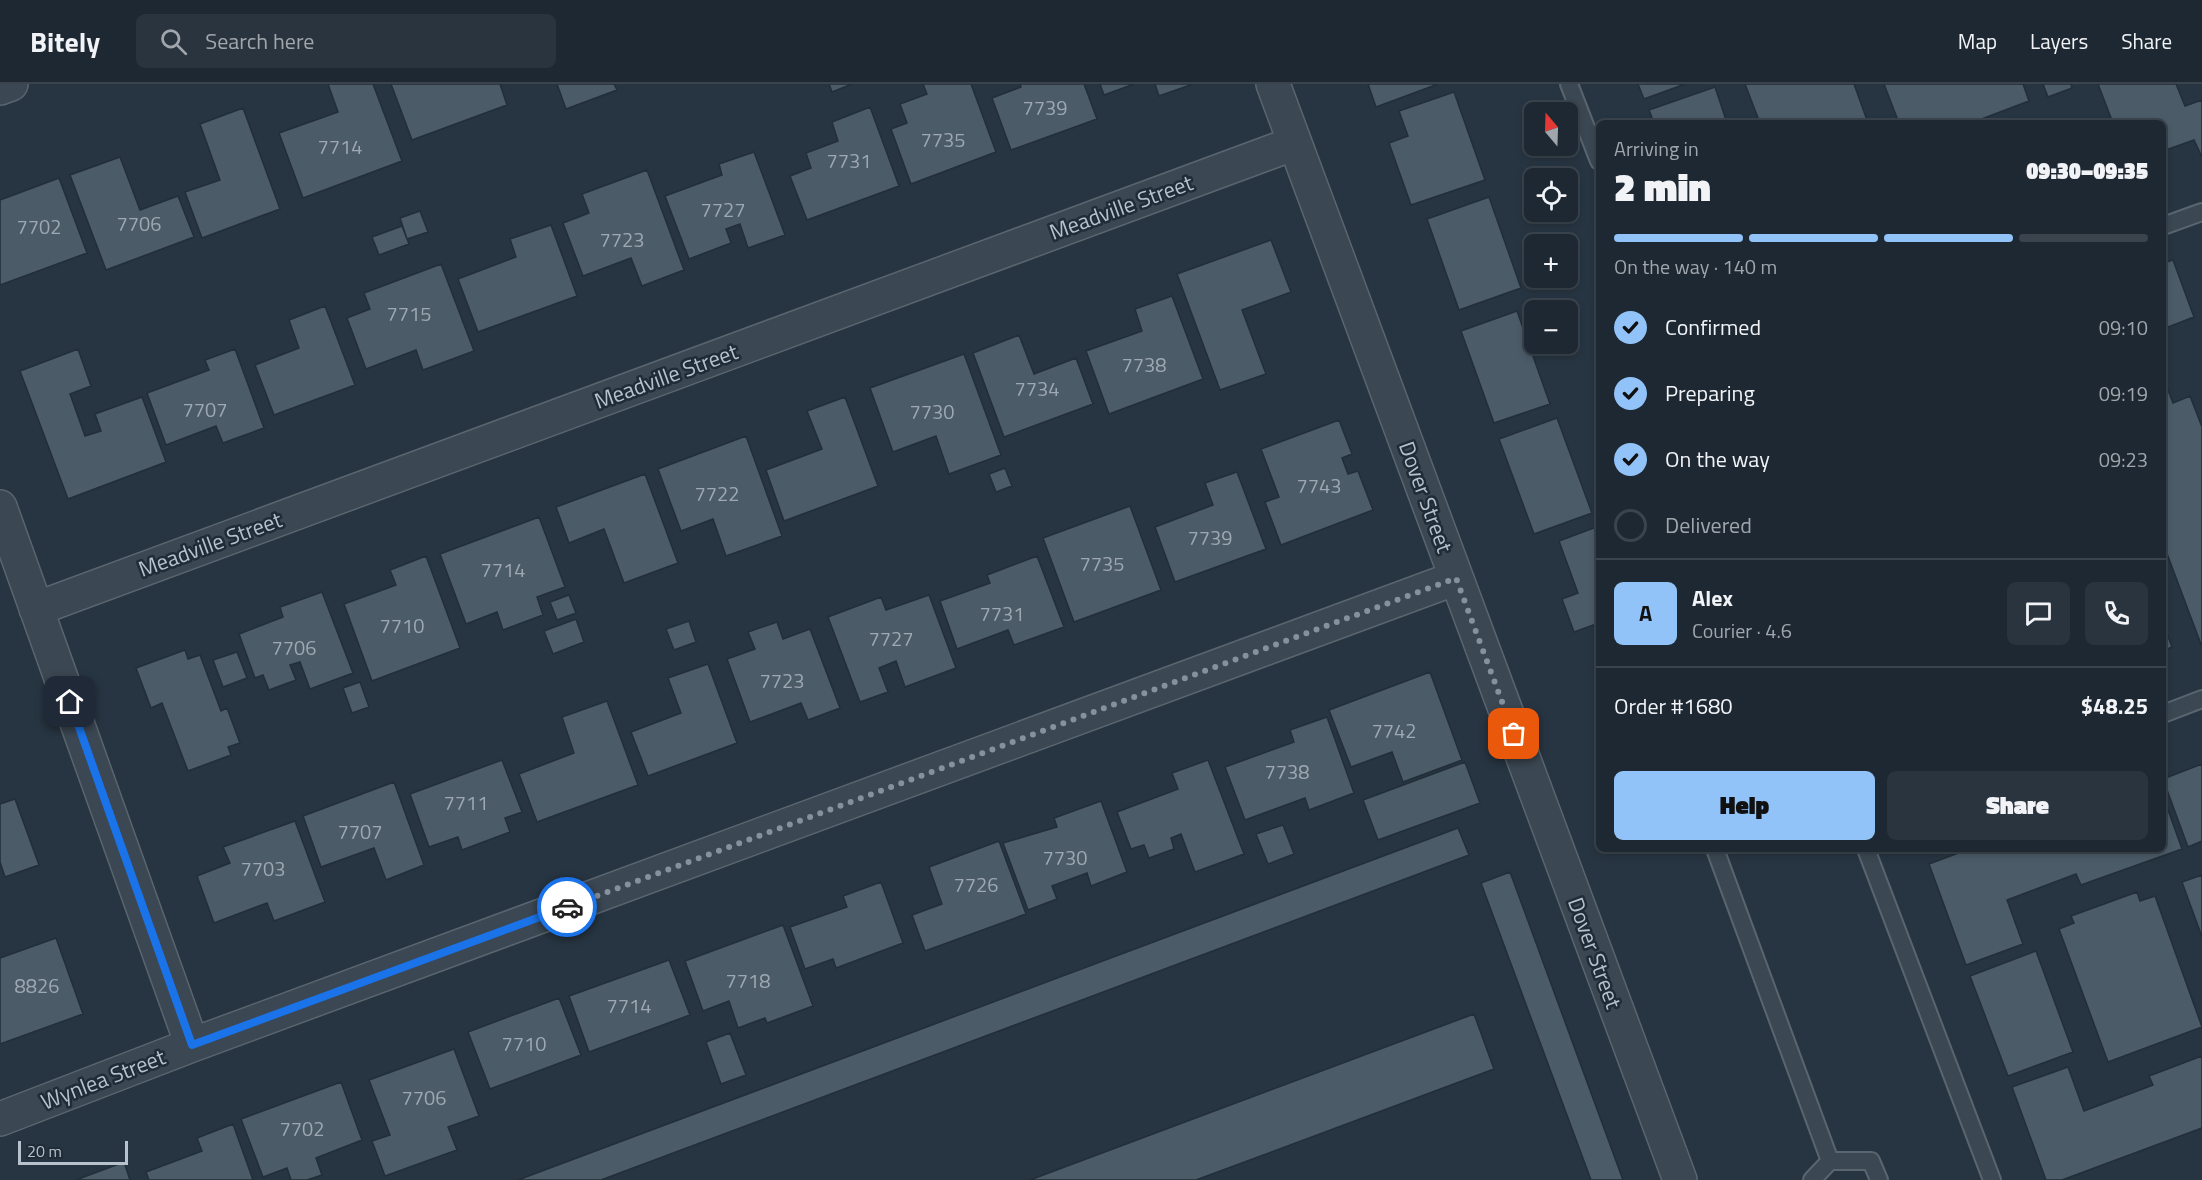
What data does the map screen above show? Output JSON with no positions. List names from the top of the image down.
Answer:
{
  "streets": {
    "street": ["Meadville Street", "Dover Street", "Wynlea Street"]
  },
  "crossings": [
    ["Meadville Street", "Dover Street"],
    ["Dover Street", "Wynlea Street"]
  ],
  "house_numbers": [
    "7739",
    "7735",
    "7714",
    "7731",
    "7727",
    "7706",
    "7702",
    "7723",
    "7715",
    "7738",
    "7734",
    "7707",
    "7730",
    "7743",
    "7722",
    "7739",
    "7735",
    "7714",
    "7731",
    "7710",
    "7727",
    "7706",
    "7723",
    "7742",
    "7738",
    "7711",
    "7707",
    "7730",
    "7703",
    "7726",
    "7718",
    "8826",
    "7714",
    "7710",
    "7706",
    "7702"
  ],
  "scale_bar": "20 m",
  "north": "top",
  "page": {
    "header": "Bitely",
    "search": "Search here",
    "nav": ["Map", "Layers", "Share"],
    "map_buttons": ["+", "−"],
    "heading": ["2 min", "Arriving in", "09:30–09:35"],
    "panel": [
      "Alex",
      "Courier · 4.6",
      "Order #1680",
      "$48.25"
    ],
    "bar": "On the way · 140 m",
    "list": [
      ["Confirmed", "09:10"],
      ["Preparing", "09:19"],
      ["On the way", "09:23"],
      "Delivered"
    ],
    "round": "A",
    "buttons": ["Help", "Share"],
    "scale": "20 m"
  }
}
